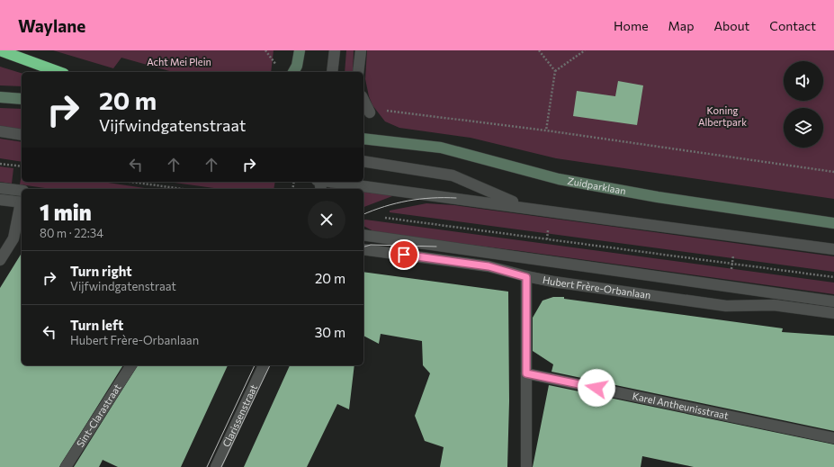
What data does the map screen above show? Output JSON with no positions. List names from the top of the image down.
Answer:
{
  "streets": {
    "street": [
      "Zuidparklaan",
      "Hubert Frère-Orbanlaan",
      "Karel Antheunisstraat",
      "Clarissenstraat",
      "Sint-Clarastraat"
    ]
  },
  "parks": ["Acht Mei Plein", "Koning Albertpark"],
  "page": {
    "header": "Waylane",
    "nav": [
      "Home",
      "Map",
      "About",
      "Contact"
    ],
    "turn": ["20 m", "Vijfwindgatenstraat"],
    "heading": ["1 min", "80 m · 22:34"],
    "list": [
      {
        "name": "Turn right",
        "note": "Vijfwindgatenstraat",
        "value": "20 m"
      },
      {
        "name": "Turn left",
        "note": "Hubert Frère-Orbanlaan",
        "value": "30 m"
      }
    ]
  }
}
